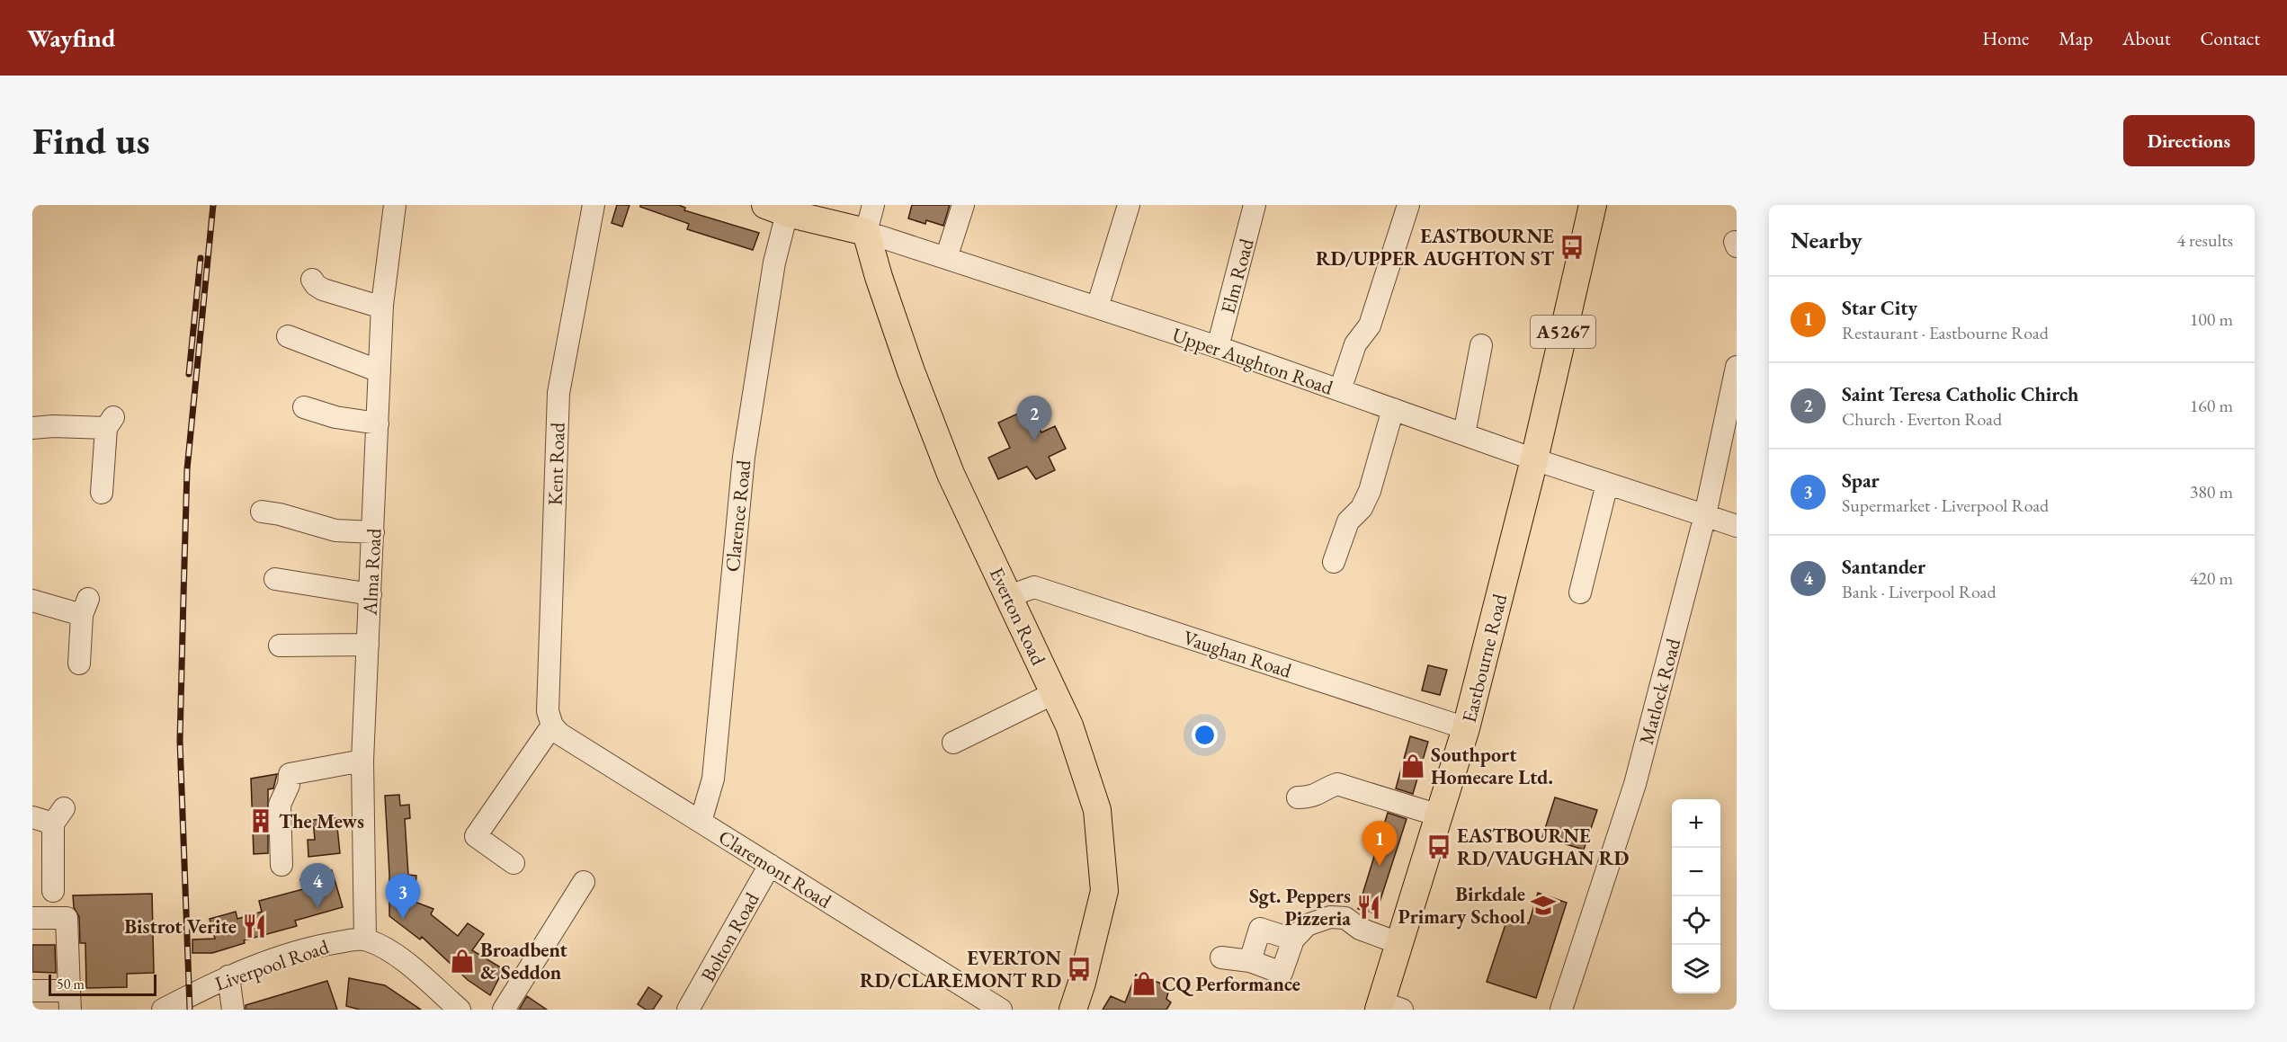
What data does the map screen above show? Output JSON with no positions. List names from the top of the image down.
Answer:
{
  "streets": {
    "main road": [
      "A5267",
      "Upper Aughton Road",
      "Everton Road",
      "Eastbourne Road"
    ],
    "street": [
      "Elm Road",
      "Kent Road",
      "Clarence Road",
      "Alma Road",
      "Vaughan Road",
      "Matlock Road",
      "Claremont Road",
      "Bolton Road",
      "Liverpool Road"
    ]
  },
  "crossings": [
    ["Elm Road", "Upper Aughton Road"],
    ["A5267", "Upper Aughton Road"],
    ["A5267", "Eastbourne Road"],
    ["Upper Aughton Road", "Clarence Road"],
    ["Upper Aughton Road", "Everton Road"],
    ["Upper Aughton Road", "Eastbourne Road"],
    ["Upper Aughton Road", "Matlock Road"],
    ["Kent Road", "Claremont Road"],
    ["Clarence Road", "Claremont Road"],
    ["Alma Road", "Liverpool Road"],
    ["Everton Road", "Vaughan Road"],
    ["Vaughan Road", "Eastbourne Road"],
    ["Claremont Road", "Bolton Road"]
  ],
  "places": {
    "bus stop": ["EASTBOURNE RD/UPPER AUGHTON ST", "EASTBOURNE RD/VAUGHAN RD", "EVERTON RD/CLAREMONT RD"],
    "shop": ["Southport Homecare Ltd.", "Broadbent & Seddon", "CQ Performance"],
    "building": ["The Mews"],
    "school or university": ["Birkdale Primary School"],
    "restaurant": ["Sgt. Peppers Pizzeria", "Bistrot Verite"]
  },
  "scale_bar": "50 m",
  "page": {
    "header": "Wayfind",
    "nav": [
      "Home",
      "Map",
      "About",
      "Contact"
    ],
    "buttons": "Directions",
    "title": "Find us",
    "heading": ["Nearby", "4 results"],
    "list": [
      {
        "mark": "1",
        "name": "Star City",
        "note": "Restaurant · Eastbourne Road",
        "value": "100 m"
      },
      {
        "mark": "2",
        "name": "Saint Teresa Catholic Chirch",
        "note": "Church · Everton Road",
        "value": "160 m"
      },
      {
        "mark": "3",
        "name": "Spar",
        "note": "Supermarket · Liverpool Road",
        "value": "380 m"
      },
      {
        "mark": "4",
        "name": "Santander",
        "note": "Bank · Liverpool Road",
        "value": "420 m"
      }
    ],
    "pins": [
      "2",
      "1",
      "4",
      "3"
    ],
    "map_buttons": ["+", "−"],
    "scale": "50 m"
  }
}
